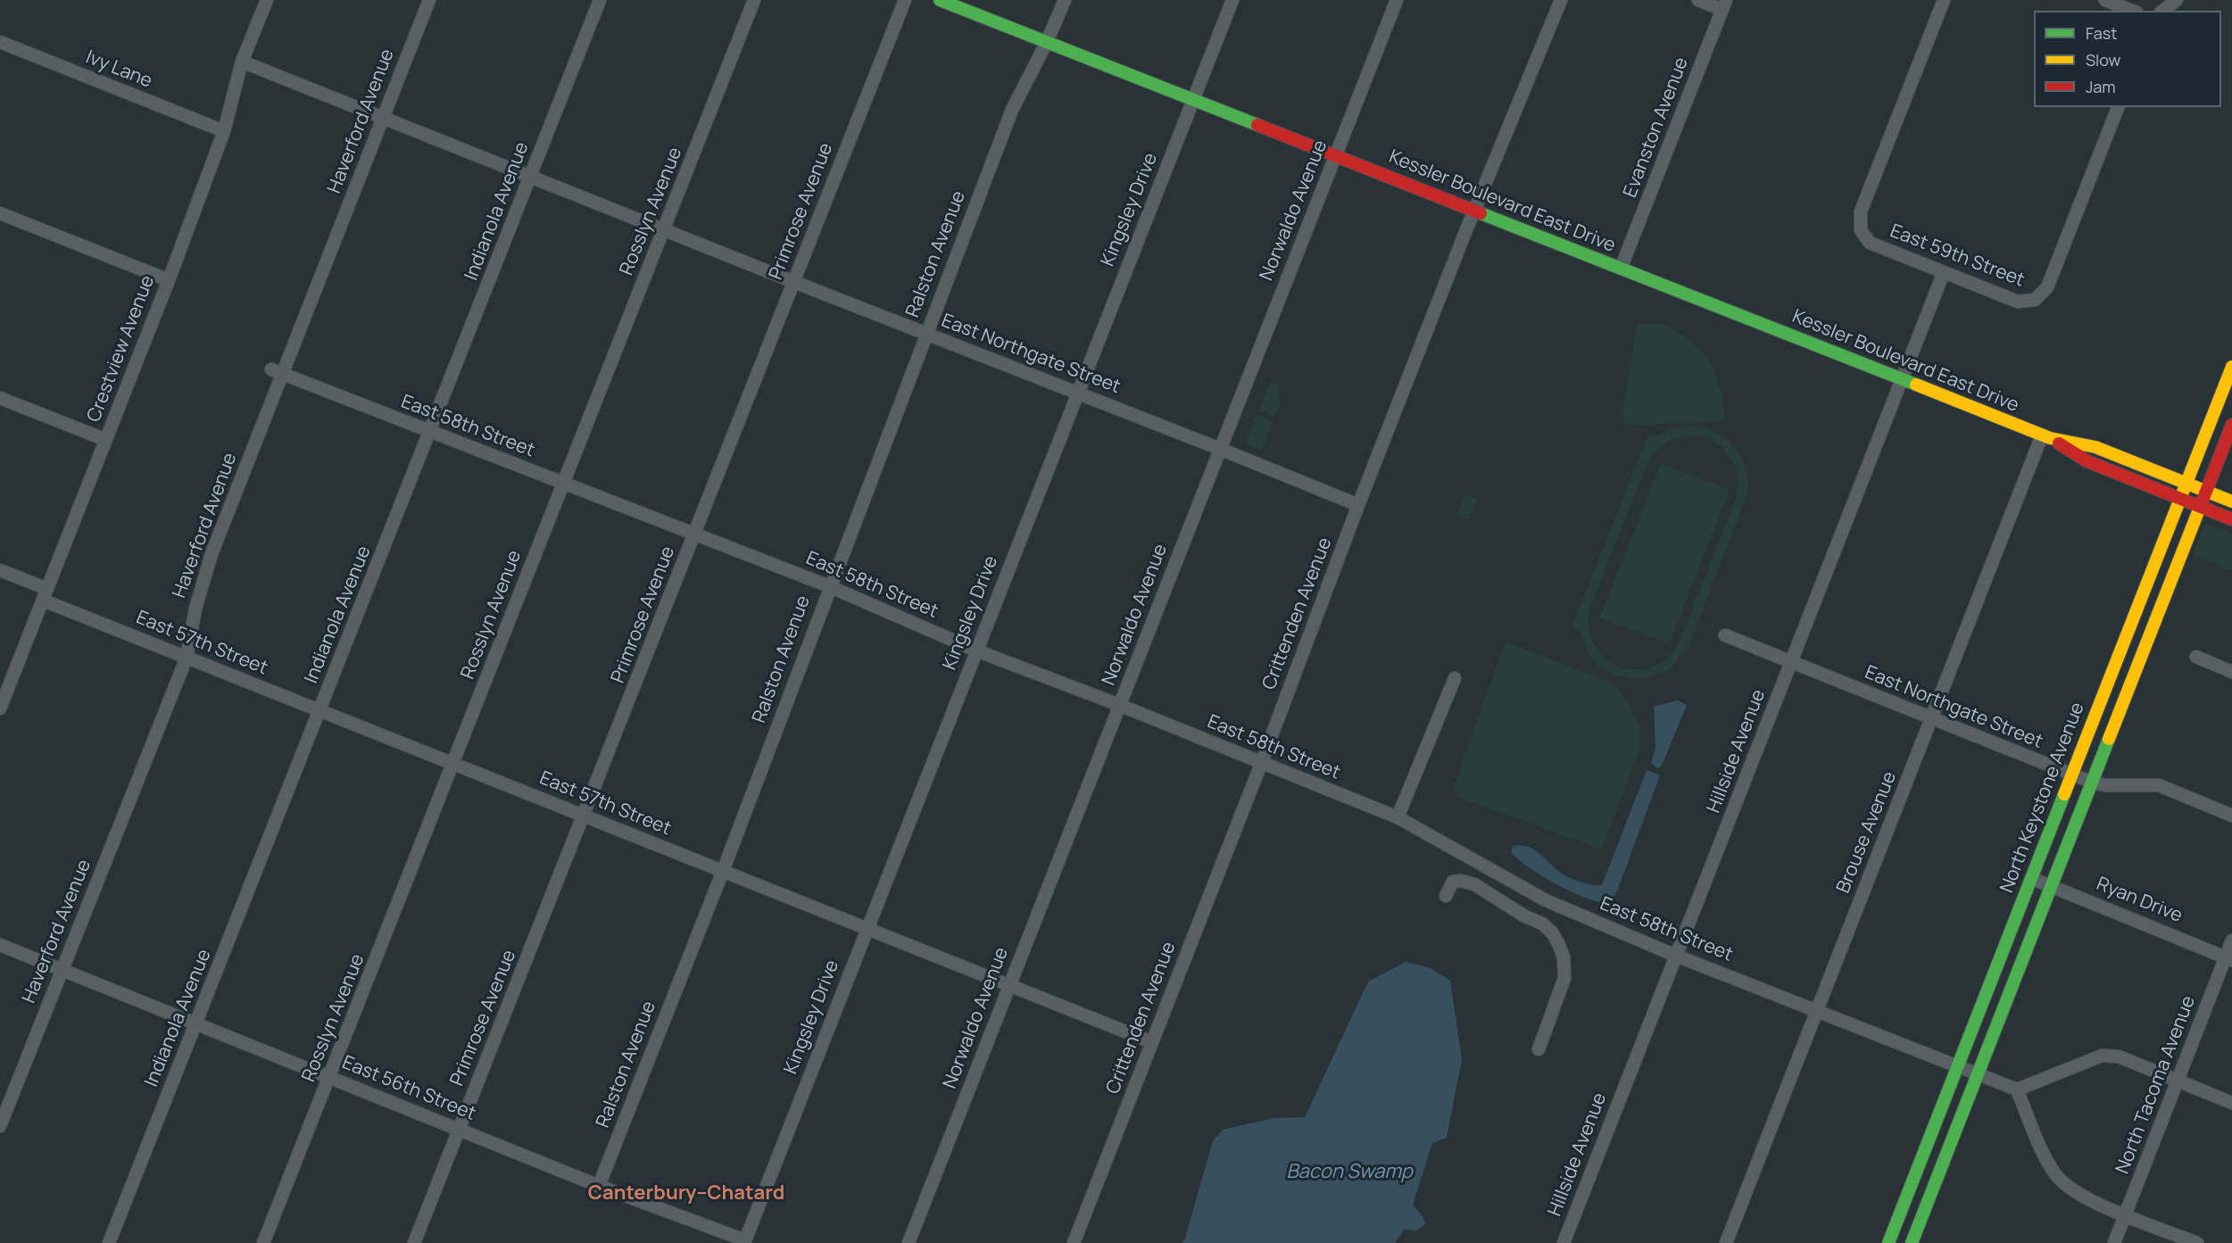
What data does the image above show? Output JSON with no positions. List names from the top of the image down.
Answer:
{
  "streets": {
    "main road": ["Kessler Boulevard East Drive", "North Keystone Avenue"],
    "street": [
      "Ivy Lane",
      "Haverford Avenue",
      "Evanston Avenue",
      "Kingsley Drive",
      "Norwaldo Avenue",
      "Indianola Avenue",
      "Rosslyn Avenue",
      "Primrose Avenue",
      "Ralston Avenue",
      "East 59th Street",
      "Crestview Avenue",
      "East Northgate Street",
      "East 58th Street",
      "Crittenden Avenue",
      "East 57th Street",
      "Hillside Avenue",
      "Brouse Avenue",
      "Ryan Drive",
      "North Tacoma Avenue",
      "East 56th Street"
    ]
  },
  "crossings": [
    ["Ivy Lane", "Crestview Avenue"],
    ["Haverford Avenue", "East Northgate Street"],
    ["Haverford Avenue", "East 58th Street"],
    ["Haverford Avenue", "East 57th Street"],
    ["Haverford Avenue", "East 56th Street"],
    ["Evanston Avenue", "Kessler Boulevard East Drive"],
    ["Kessler Boulevard East Drive", "Kingsley Drive"],
    ["Kessler Boulevard East Drive", "Norwaldo Avenue"],
    ["Kessler Boulevard East Drive", "Ralston Avenue"],
    ["Kessler Boulevard East Drive", "Crittenden Avenue"],
    ["Kessler Boulevard East Drive", "Hillside Avenue"],
    ["Kessler Boulevard East Drive", "North Keystone Avenue"],
    ["Kessler Boulevard East Drive", "Brouse Avenue"],
    ["Kingsley Drive", "East Northgate Street"],
    ["Kingsley Drive", "East 58th Street"],
    ["Kingsley Drive", "East 57th Street"],
    ["Kingsley Drive", "East 56th Street"],
    ["Norwaldo Avenue", "East Northgate Street"],
    ["Norwaldo Avenue", "East 58th Street"],
    ["Norwaldo Avenue", "East 57th Street"],
    ["Indianola Avenue", "East Northgate Street"],
    ["Indianola Avenue", "East 58th Street"],
    ["Indianola Avenue", "East 57th Street"],
    ["Indianola Avenue", "East 56th Street"],
    ["Rosslyn Avenue", "East Northgate Street"],
    ["Rosslyn Avenue", "East 58th Street"],
    ["Rosslyn Avenue", "East 57th Street"],
    ["Rosslyn Avenue", "East 56th Street"],
    ["Primrose Avenue", "East Northgate Street"],
    ["Primrose Avenue", "East 58th Street"],
    ["Primrose Avenue", "East 57th Street"],
    ["Primrose Avenue", "East 56th Street"],
    ["Ralston Avenue", "East Northgate Street"],
    ["Ralston Avenue", "East 58th Street"],
    ["Ralston Avenue", "East 57th Street"],
    ["Ralston Avenue", "East 56th Street"],
    ["East 59th Street", "Hillside Avenue"],
    ["Crestview Avenue", "East Northgate Street"],
    ["Crestview Avenue", "East 57th Street"],
    ["East Northgate Street", "Crittenden Avenue"],
    ["East Northgate Street", "Hillside Avenue"],
    ["East Northgate Street", "North Keystone Avenue"],
    ["East Northgate Street", "Brouse Avenue"],
    ["East 58th Street", "Crittenden Avenue"],
    ["East 58th Street", "Hillside Avenue"],
    ["East 58th Street", "North Keystone Avenue"],
    ["East 58th Street", "Brouse Avenue"],
    ["Crittenden Avenue", "East 57th Street"],
    ["North Keystone Avenue", "Ryan Drive"],
    ["Ryan Drive", "North Tacoma Avenue"]
  ],
  "districts": ["Canterbury–Chatard"],
  "water": ["Bacon Swamp"],
  "legend": ["Fast", "Slow", "Jam"]
}
